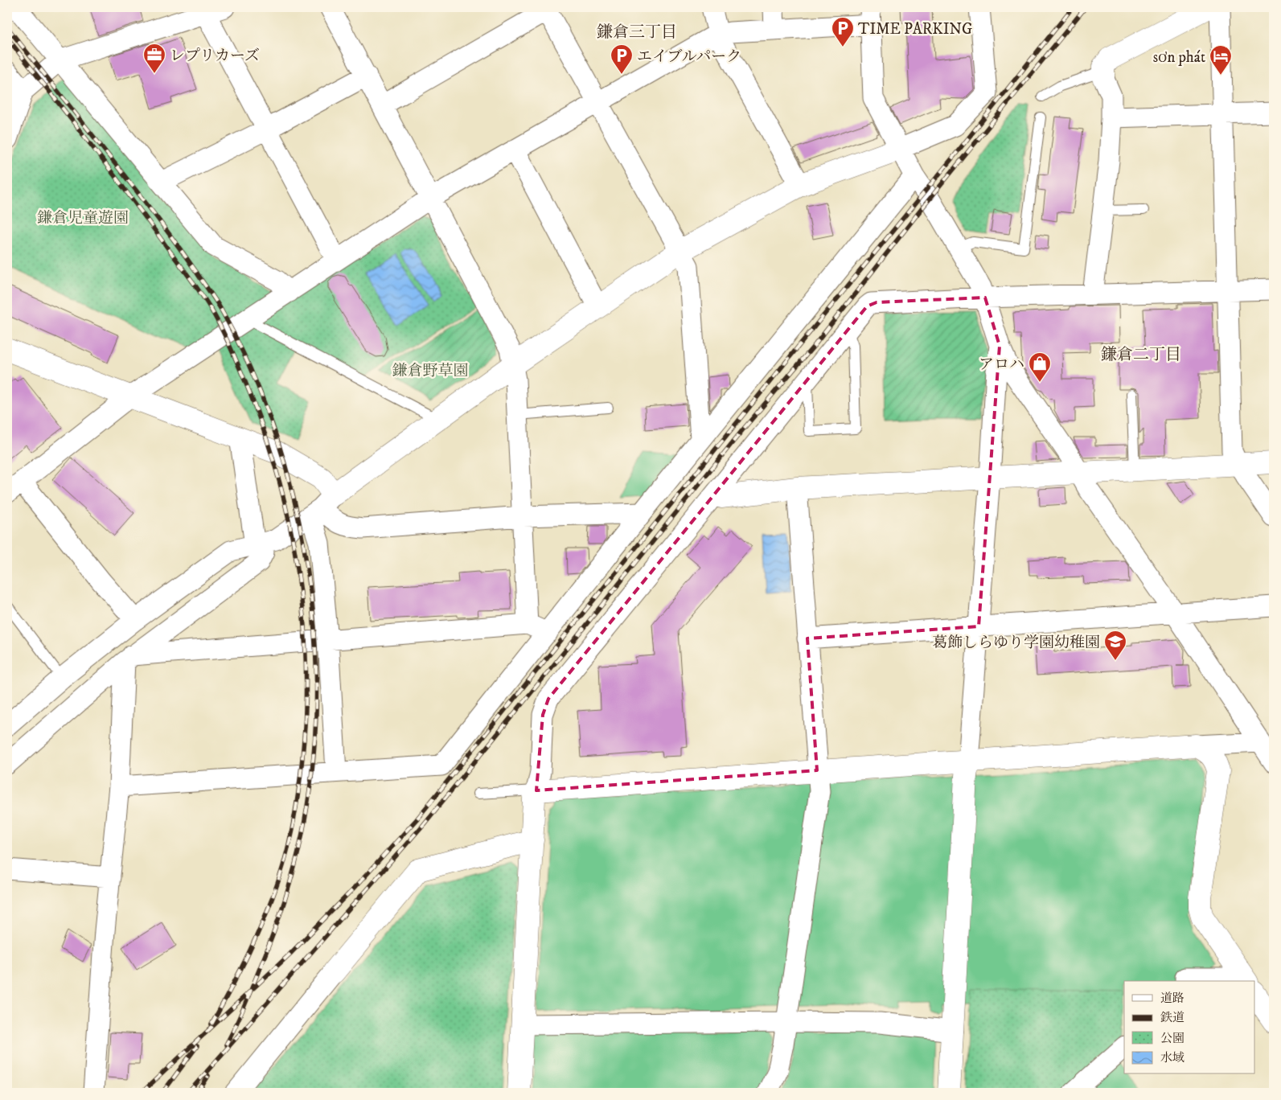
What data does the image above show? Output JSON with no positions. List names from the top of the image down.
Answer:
{
  "districts": ["鎌倉三丁目", "鎌倉二丁目"],
  "parks": ["鎌倉児童遊園", "鎌倉野草園"],
  "places": {
    "parking": ["TIME PARKING", "エイブルパーク"],
    "office": ["レプリカーズ"],
    "hotel": ["sơn phát"],
    "shop": ["アロハ"],
    "school or university": ["葛飾しらゆり学園幼稚園"]
  },
  "legend": [
    "道路",
    "鉄道",
    "公園",
    "水域"
  ]
}
